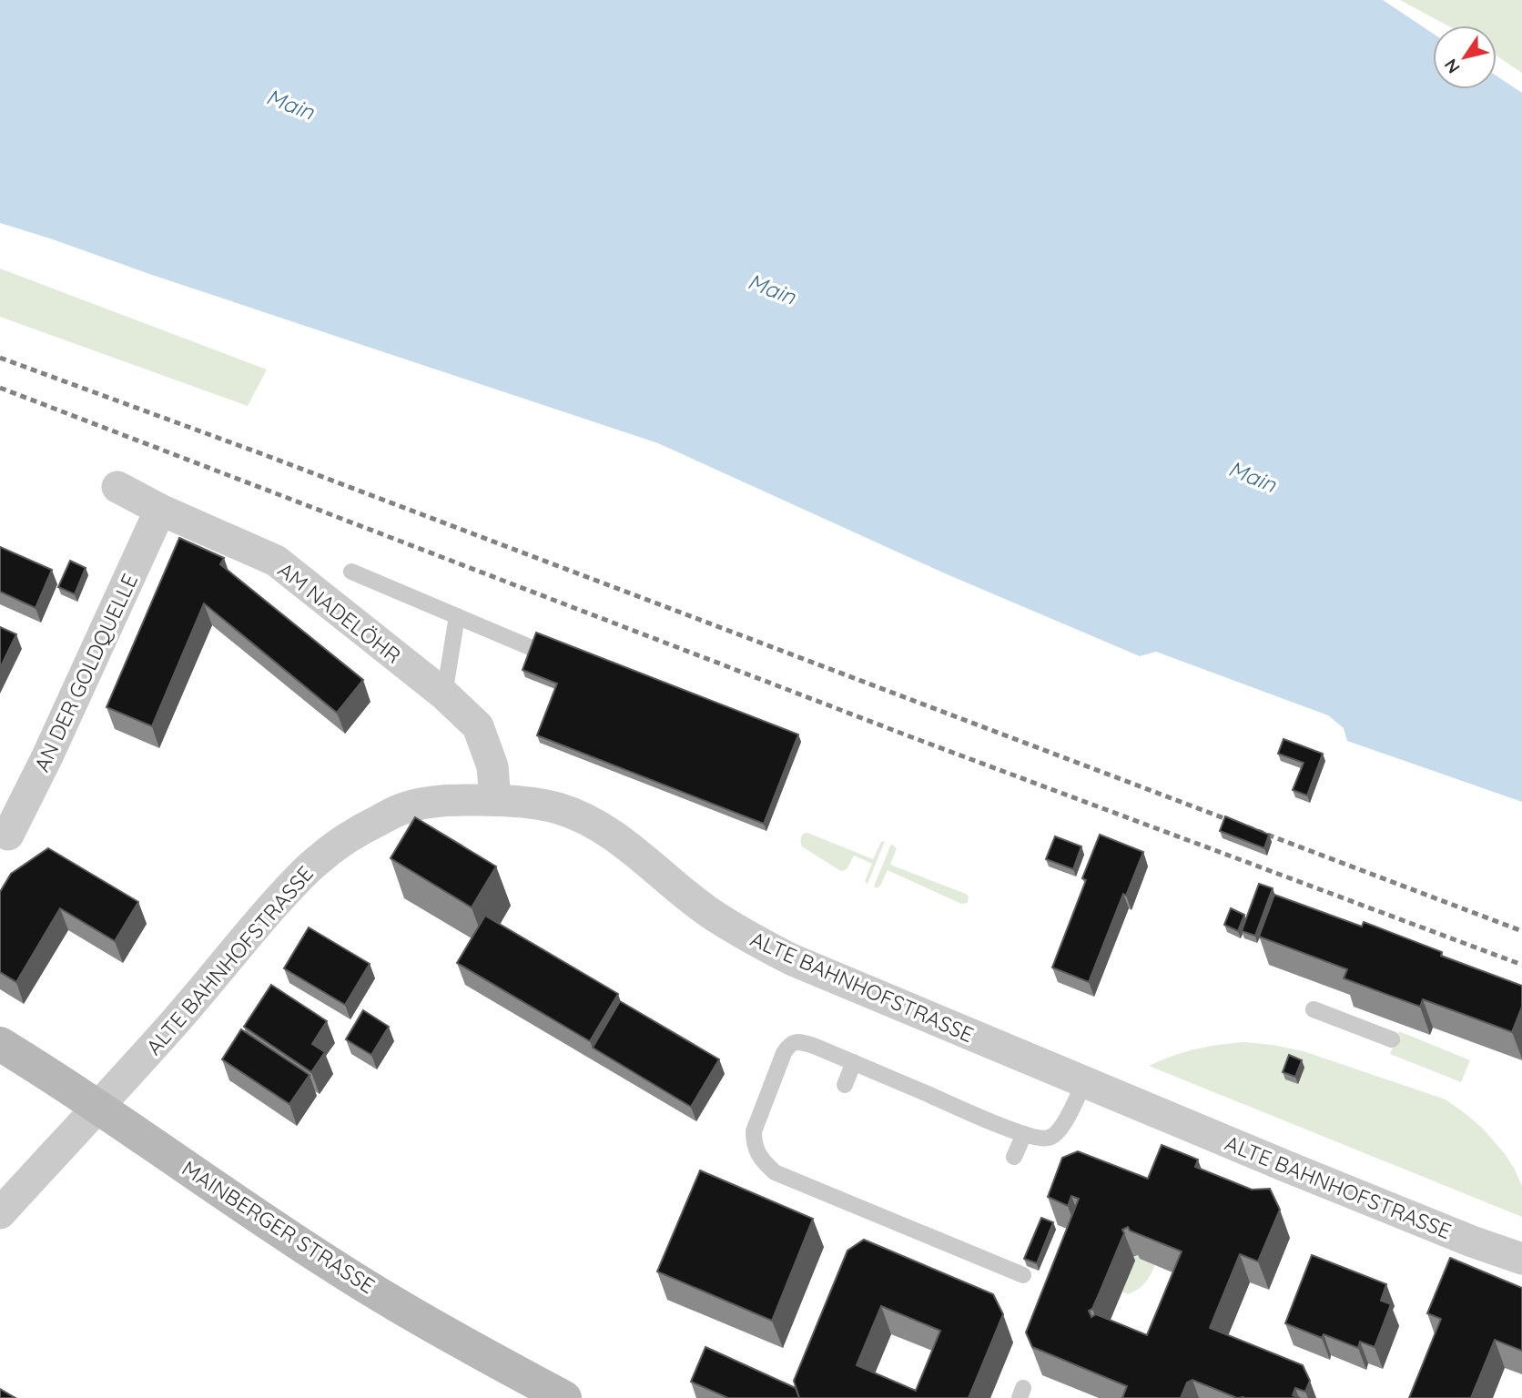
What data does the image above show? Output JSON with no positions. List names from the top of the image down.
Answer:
{
  "streets": {
    "main road": ["MAINBERGER STRASSE"],
    "street": ["AM NADELÖHR", "AN DER GOLDQUELLE", "ALTE BAHNHOFSTRASSE"]
  },
  "crossings": [
    ["AM NADELÖHR", "AN DER GOLDQUELLE"],
    ["AM NADELÖHR", "ALTE BAHNHOFSTRASSE"],
    ["ALTE BAHNHOFSTRASSE", "MAINBERGER STRASSE"]
  ],
  "water": ["Main"],
  "north": "bottom left"
}
